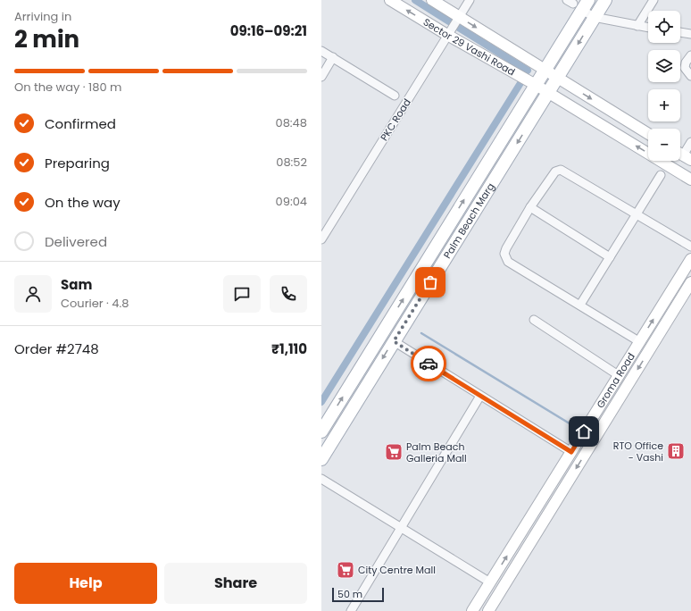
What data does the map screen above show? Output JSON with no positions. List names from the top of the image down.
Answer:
{
  "streets": {
    "main road": ["Sector 29 Vashi Road", "Palm Beach Marg", "Groma Road"],
    "street": ["PKC Road"]
  },
  "crossings": [
    ["Sector 29 Vashi Road", "PKC Road"],
    ["Sector 29 Vashi Road", "Palm Beach Marg"]
  ],
  "places": {
    "building": ["RTO Office - Vashi"],
    "supermarket": ["Palm Beach Galleria Mall", "City Centre Mall"]
  },
  "scale_bar": "50 m",
  "page": {
    "heading": ["2 min", "Arriving in", "09:16–09:21"],
    "panel": [
      "Sam",
      "Courier · 4.8",
      "Order #2748",
      "₹1,110"
    ],
    "map_buttons": ["+", "−"],
    "bar": "On the way · 180 m",
    "list": [
      ["Confirmed", "08:48"],
      ["Preparing", "08:52"],
      ["On the way", "09:04"],
      "Delivered"
    ],
    "buttons": ["Help", "Share"],
    "scale": "50 m"
  }
}
